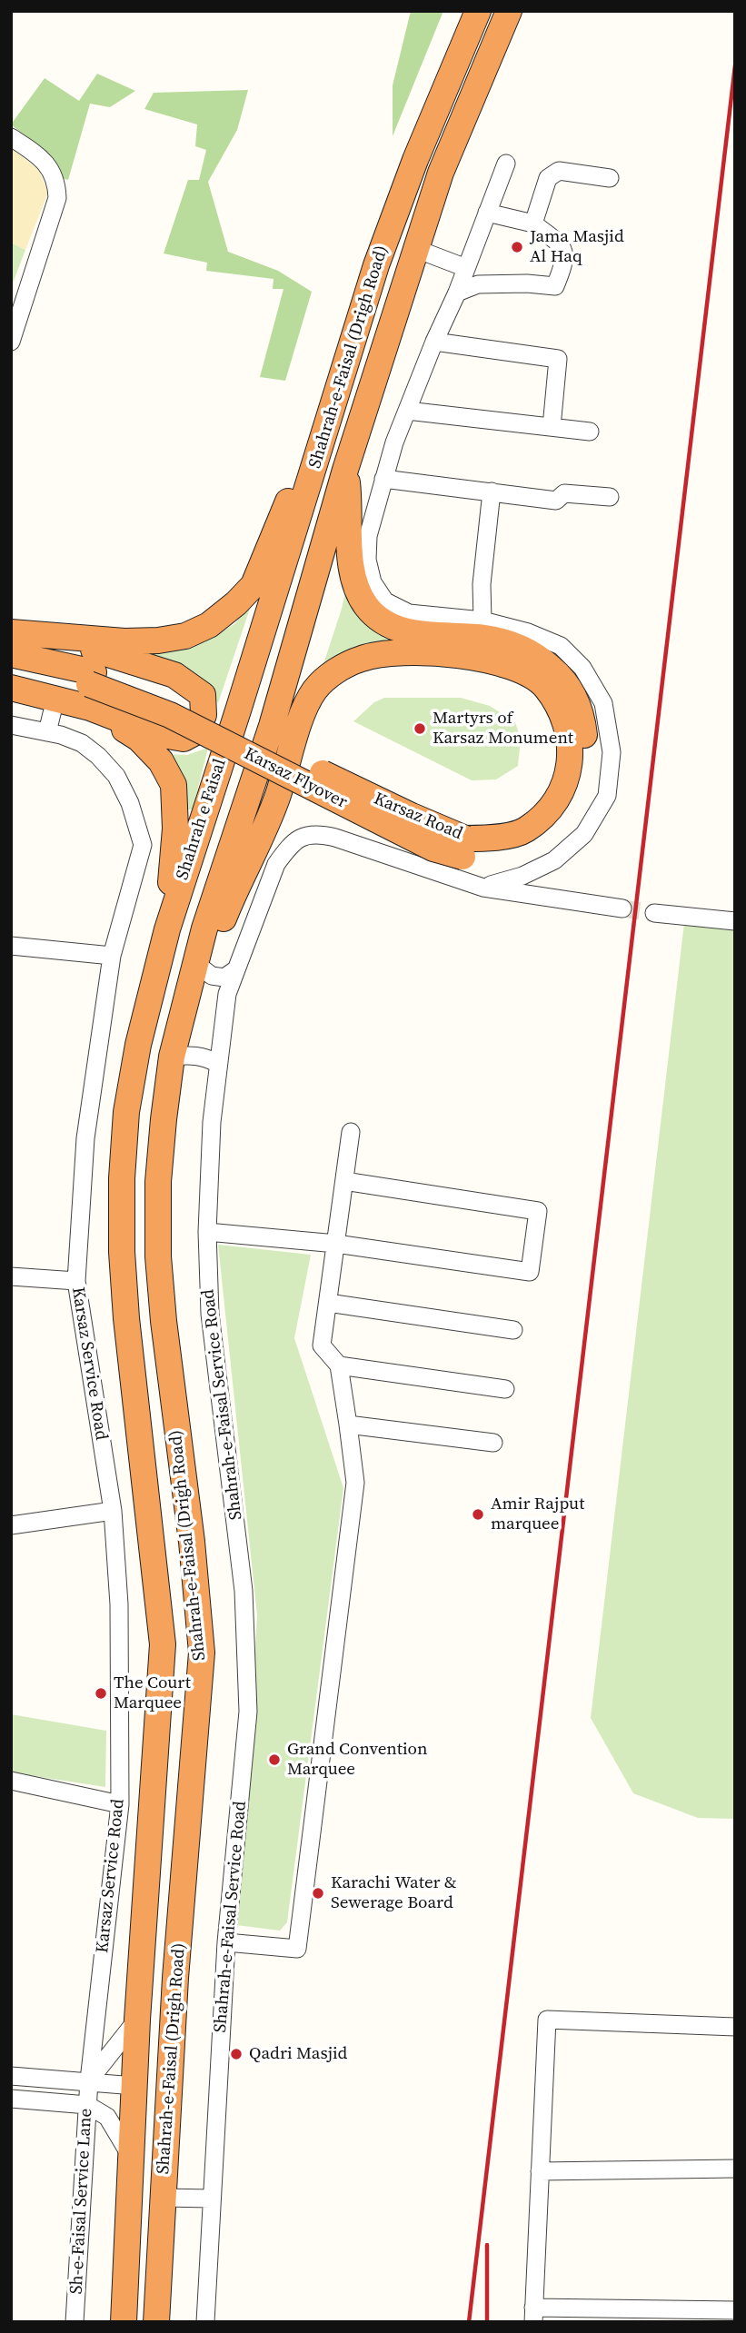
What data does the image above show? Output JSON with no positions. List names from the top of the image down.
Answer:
{
  "streets": {
    "highway": ["Shahrah-e-Faisal (Drigh Road)", "Karsaz Road", "Shahrah e Faisal"],
    "street": ["Karsaz Service Road", "Shahrah-e-Faisal Service Road", "Sh-e-Faisal Service Lane"]
  },
  "crossings": [
    ["Shahrah-e-Faisal (Drigh Road)", "Karsaz Road"],
    ["Shahrah-e-Faisal (Drigh Road)", "Shahrah e Faisal"],
    ["Karsaz Service Road", "Sh-e-Faisal Service Lane"]
  ],
  "places": [
    "Jama Masjid Al Haq",
    "Martyrs of Karsaz Monument",
    "Amir Rajput marquee",
    "The Court Marquee",
    "Grand Convention Marquee",
    "Karachi Water & Sewerage Board",
    "Qadri Masjid"
  ]
}
